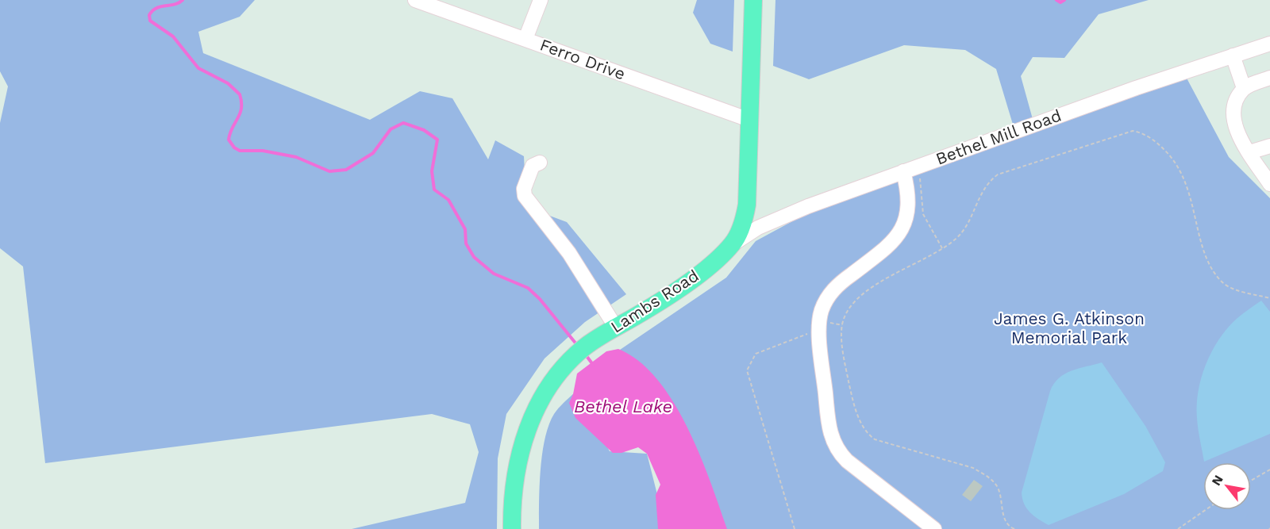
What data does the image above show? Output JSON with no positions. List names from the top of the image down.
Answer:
{
  "streets": {
    "main road": ["Lambs Road"],
    "street": ["Ferro Drive", "Bethel Mill Road"]
  },
  "crossings": [
    ["Ferro Drive", "Lambs Road"],
    ["Bethel Mill Road", "Lambs Road"]
  ],
  "water": ["Bethel Lake"],
  "parks": ["James G. Atkinson Memorial Park"],
  "north": "top left"
}
